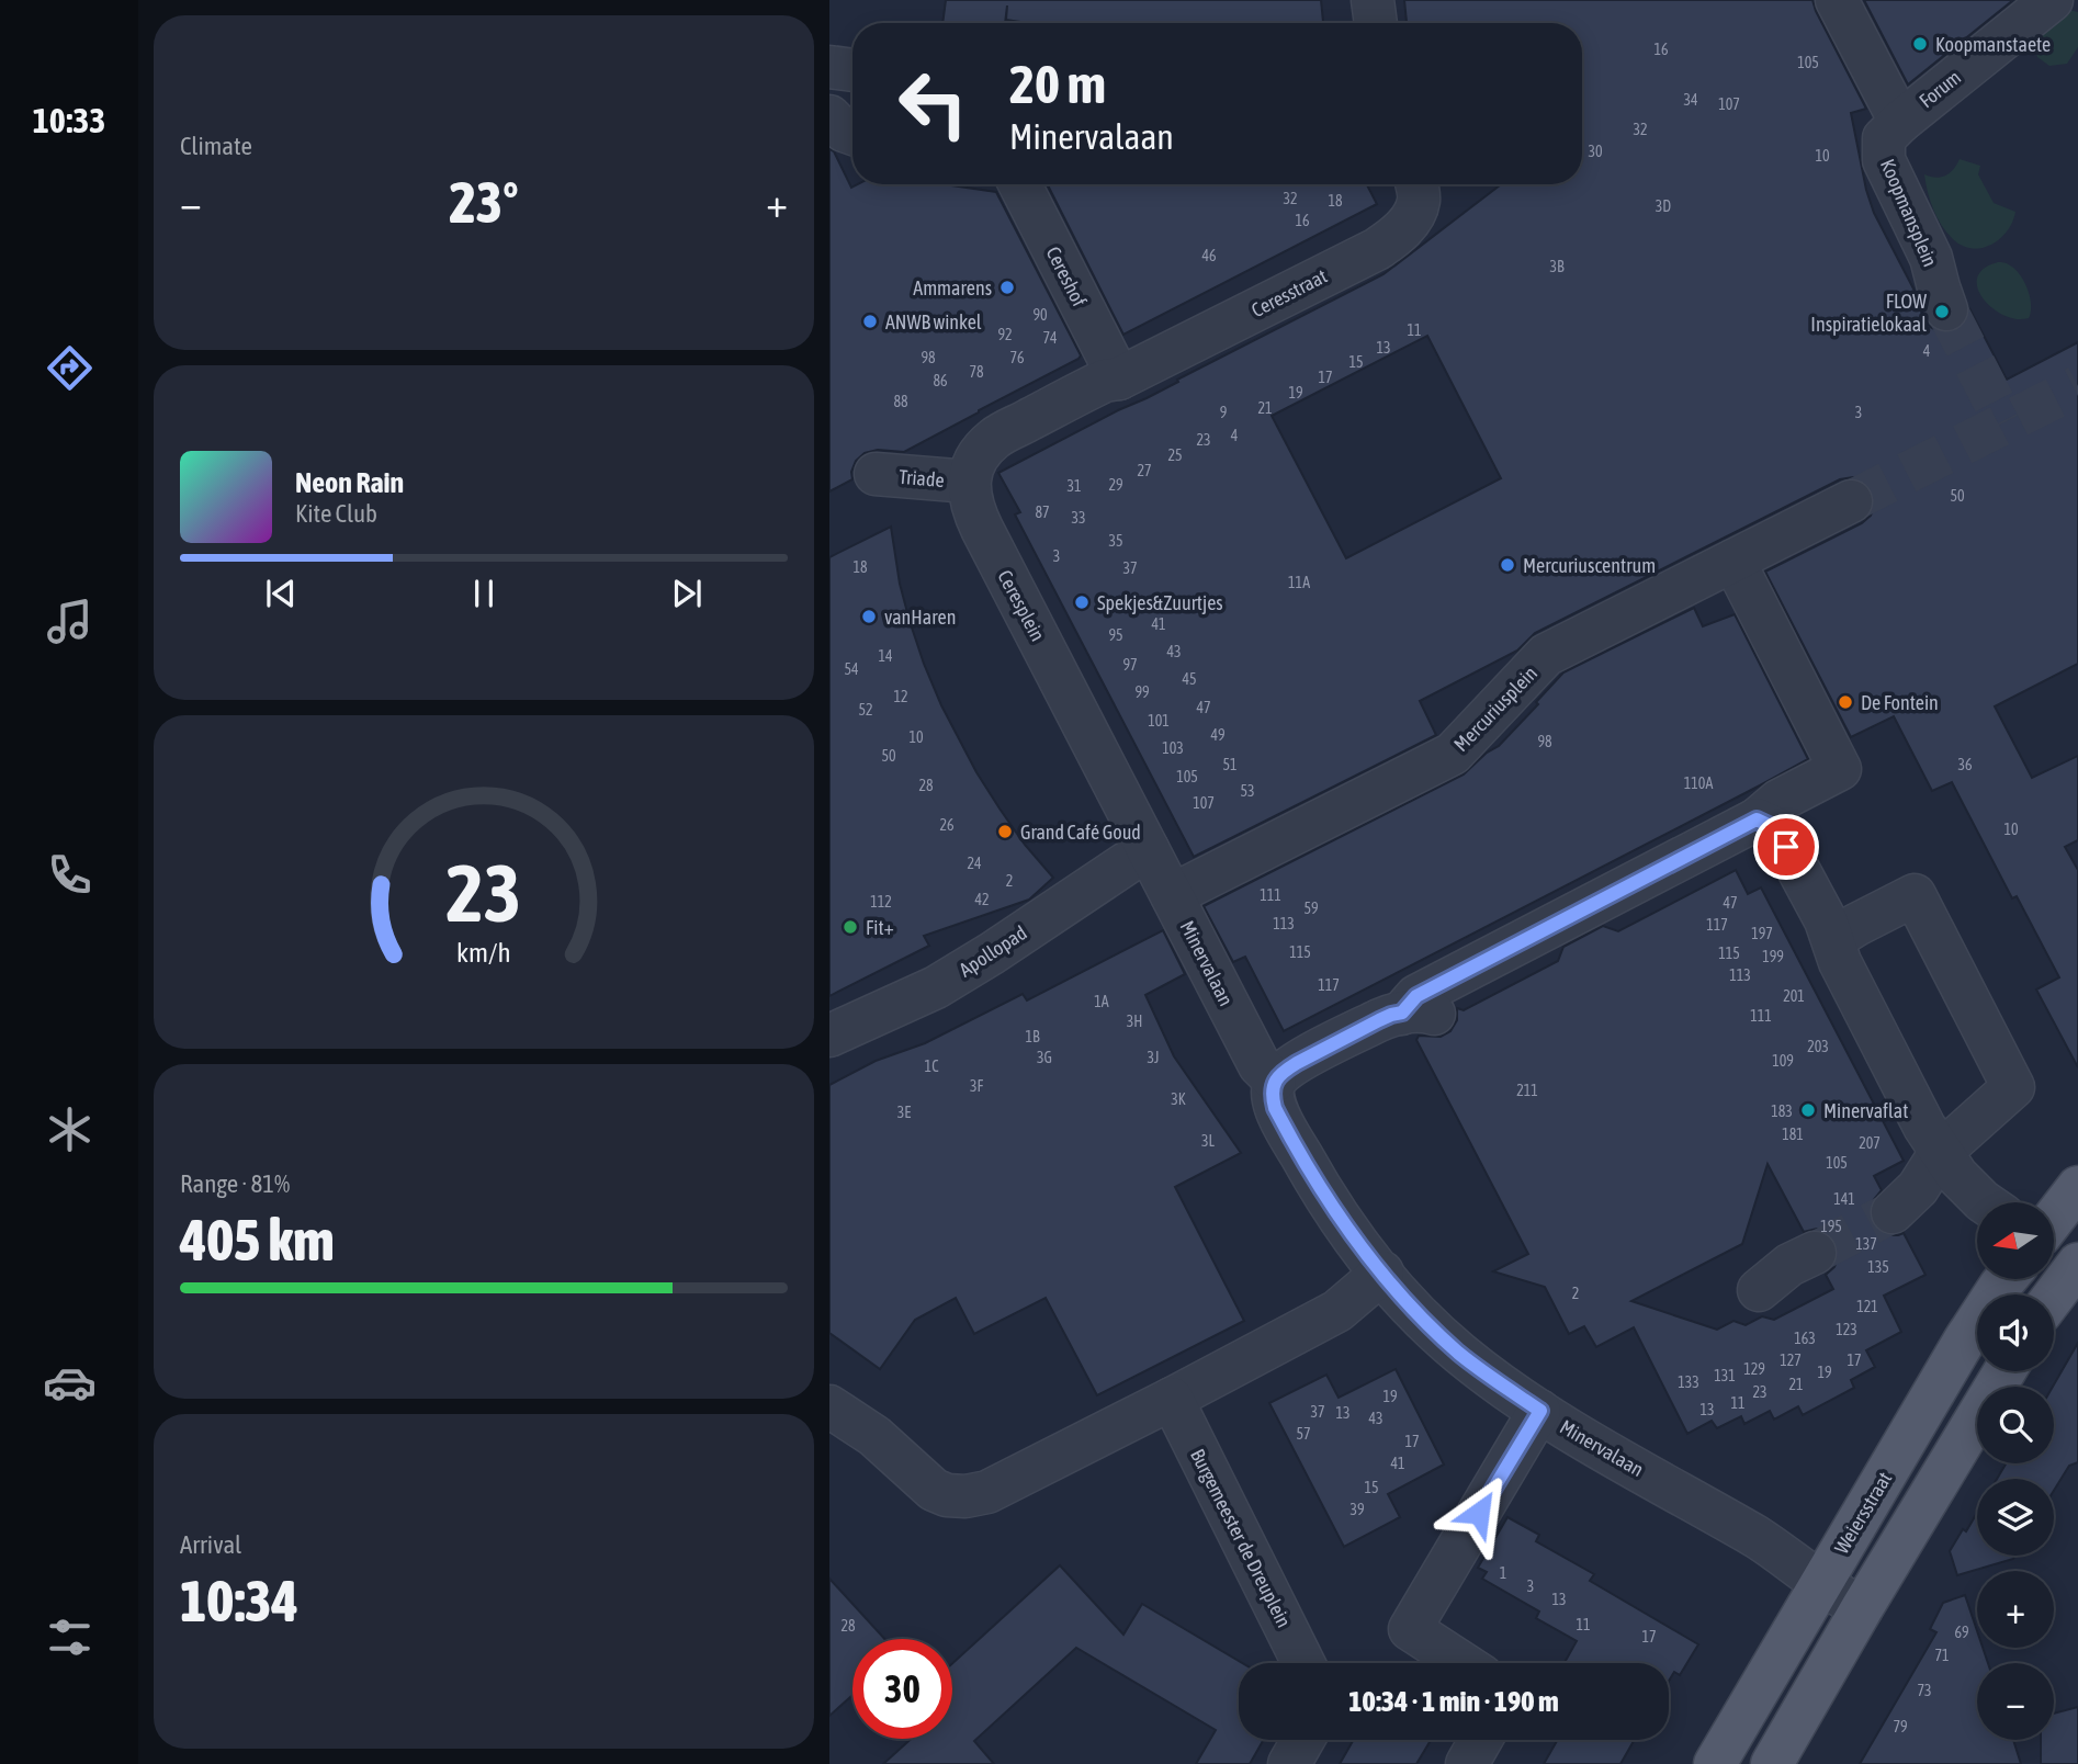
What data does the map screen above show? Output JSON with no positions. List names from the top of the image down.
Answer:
{
  "streets": {
    "main road": ["Weiersstraat"],
    "street": [
      "Forum",
      "Koopmansplein",
      "Cereshof",
      "Ceresstraat",
      "Triade",
      "Ceresplein",
      "Mercuriusplein",
      "Apollopad",
      "Minervalaan",
      "Burgemeester de Dreuplein"
    ]
  },
  "crossings": [
    ["Forum", "Koopmansplein"],
    ["Cereshof", "Ceresstraat"],
    ["Triade", "Ceresplein"],
    ["Ceresplein", "Mercuriusplein"],
    ["Ceresplein", "Apollopad"],
    ["Ceresplein", "Minervalaan"],
    ["Mercuriusplein", "Minervalaan"],
    ["Minervalaan", "Weiersstraat"]
  ],
  "places": [
    "Koopmanstaete",
    "Ammarens",
    "FLOW Inspiratielokaal",
    "ANWB winkel",
    "Mercuriuscentrum",
    "Spekjes&Zuurtjes",
    "vanHaren",
    "De Fontein",
    "Grand Café Goud",
    "Fit+",
    "Minervaflat"
  ],
  "house_numbers": [
    "16",
    "105",
    "34",
    "107",
    "32",
    "30",
    "10",
    "32",
    "18",
    "3D",
    "16",
    "46",
    "3B",
    "90",
    "11",
    "92",
    "74",
    "13",
    "4",
    "98",
    "76",
    "15",
    "78",
    "17",
    "86",
    "19",
    "88",
    "21",
    "9",
    "3",
    "4",
    "23",
    "25",
    "27",
    "29",
    "31",
    "50",
    "87",
    "33",
    "35",
    "3",
    "18",
    "37",
    "11A",
    "41",
    "95",
    "43",
    "14",
    "97",
    "54",
    "45",
    "99",
    "12",
    "47",
    "52",
    "101",
    "49",
    "10",
    "98",
    "103",
    "50",
    "51",
    "36",
    "105",
    "110A",
    "28",
    "53",
    "107",
    "26",
    "10",
    "24",
    "2",
    "111",
    "42",
    "112",
    "47",
    "59",
    "113",
    "117",
    "197",
    "115",
    "115",
    "199",
    "113",
    "117",
    "201",
    "1A",
    "111",
    "3H",
    "1B",
    "203",
    "3G",
    "3J",
    "109",
    "1C",
    "3F",
    "211",
    "3K",
    "183",
    "3E",
    "181",
    "3L",
    "207",
    "105",
    "141",
    "195",
    "137",
    "135",
    "2",
    "121",
    "123",
    "163",
    "127",
    "17",
    "129",
    "19",
    "131",
    "133",
    "21",
    "23",
    "19",
    "11",
    "13",
    "37",
    "13",
    "43",
    "57",
    "17",
    "41",
    "15",
    "39",
    "1",
    "3",
    "13",
    "11",
    "28",
    "69",
    "17",
    "71",
    "73",
    "79"
  ],
  "north": "left",
  "page": {
    "tabs": "10:33",
    "tile": [
      "Climate",
      ["Range · 81%", "405 km"],
      ["Arrival", "10:34"]
    ],
    "turn": ["20 m", "Minervalaan"],
    "heat": ["−", "23°", "+"],
    "song": ["Neon Rain", "Kite Club"],
    "map_buttons": ["+", "−"],
    "limit": "30",
    "trip": "10:34 · 1 min · 190 m",
    "gauge": ["23", "km/h"]
  }
}
